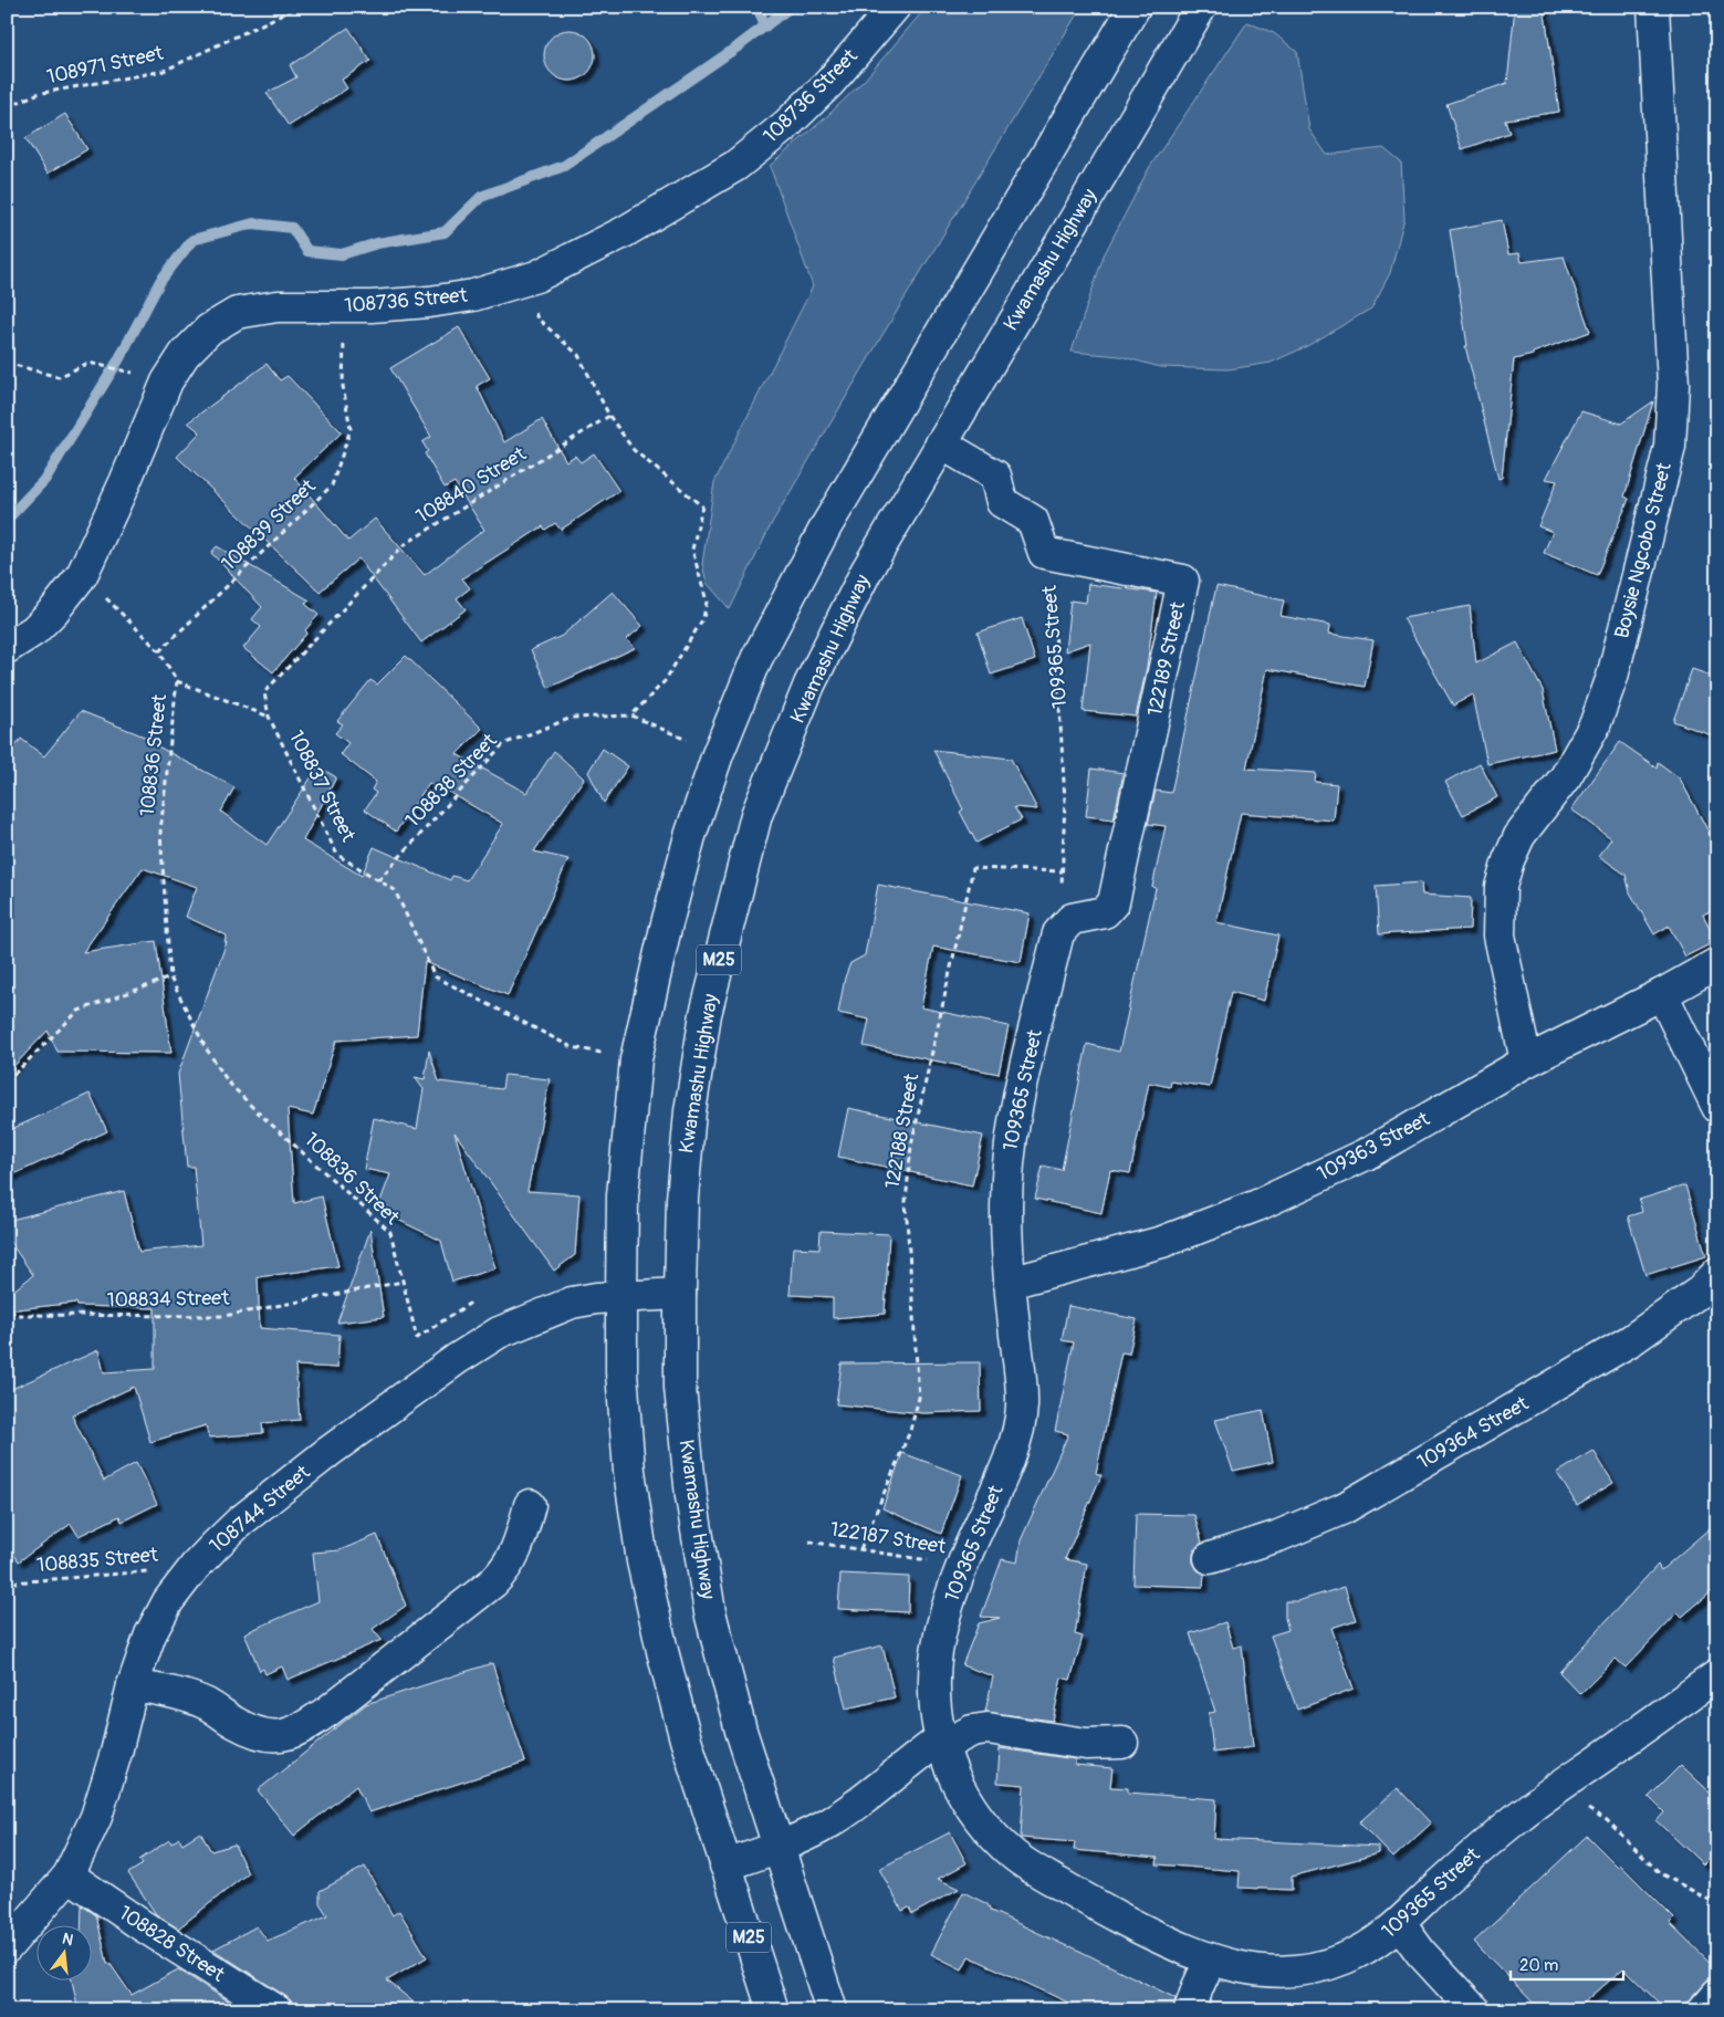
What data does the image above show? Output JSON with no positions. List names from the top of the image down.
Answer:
{
  "streets": {
    "street": [
      "108736 Street",
      "Kwamashu Highway",
      "Boysie Ngcobo Street",
      "109365 Street",
      "122189 Street",
      "M25",
      "109363 Street",
      "109364 Street",
      "108744 Street",
      "108828 Street"
    ],
    "path": [
      "108971 Street",
      "108840 Street",
      "108839 Street",
      "108836 Street",
      "108838 Street",
      "108837 Street",
      "122188 Street",
      "108834 Street",
      "122187 Street",
      "108835 Street"
    ]
  },
  "crossings": [
    ["108736 Street", "108839 Street"],
    ["108736 Street", "108836 Street"],
    ["Kwamashu Highway", "108744 Street"],
    ["108840 Street", "108837 Street"],
    ["108839 Street", "108836 Street"],
    ["Boysie Ngcobo Street", "109363 Street"],
    ["109365 Street", "122189 Street"],
    ["109365 Street", "122188 Street"],
    ["109365 Street", "109363 Street"],
    ["109365 Street", "122187 Street"],
    ["108836 Street", "108837 Street"],
    ["108836 Street", "108834 Street"],
    ["108836 Street", "108744 Street"],
    ["108838 Street", "108837 Street"],
    ["108838 Street", "M25"],
    ["108837 Street", "M25"],
    ["M25", "108744 Street"],
    ["122188 Street", "122187 Street"],
    ["108744 Street", "108835 Street"],
    ["108744 Street", "108828 Street"]
  ],
  "scale_bar": "20 m",
  "north": "top"
}
